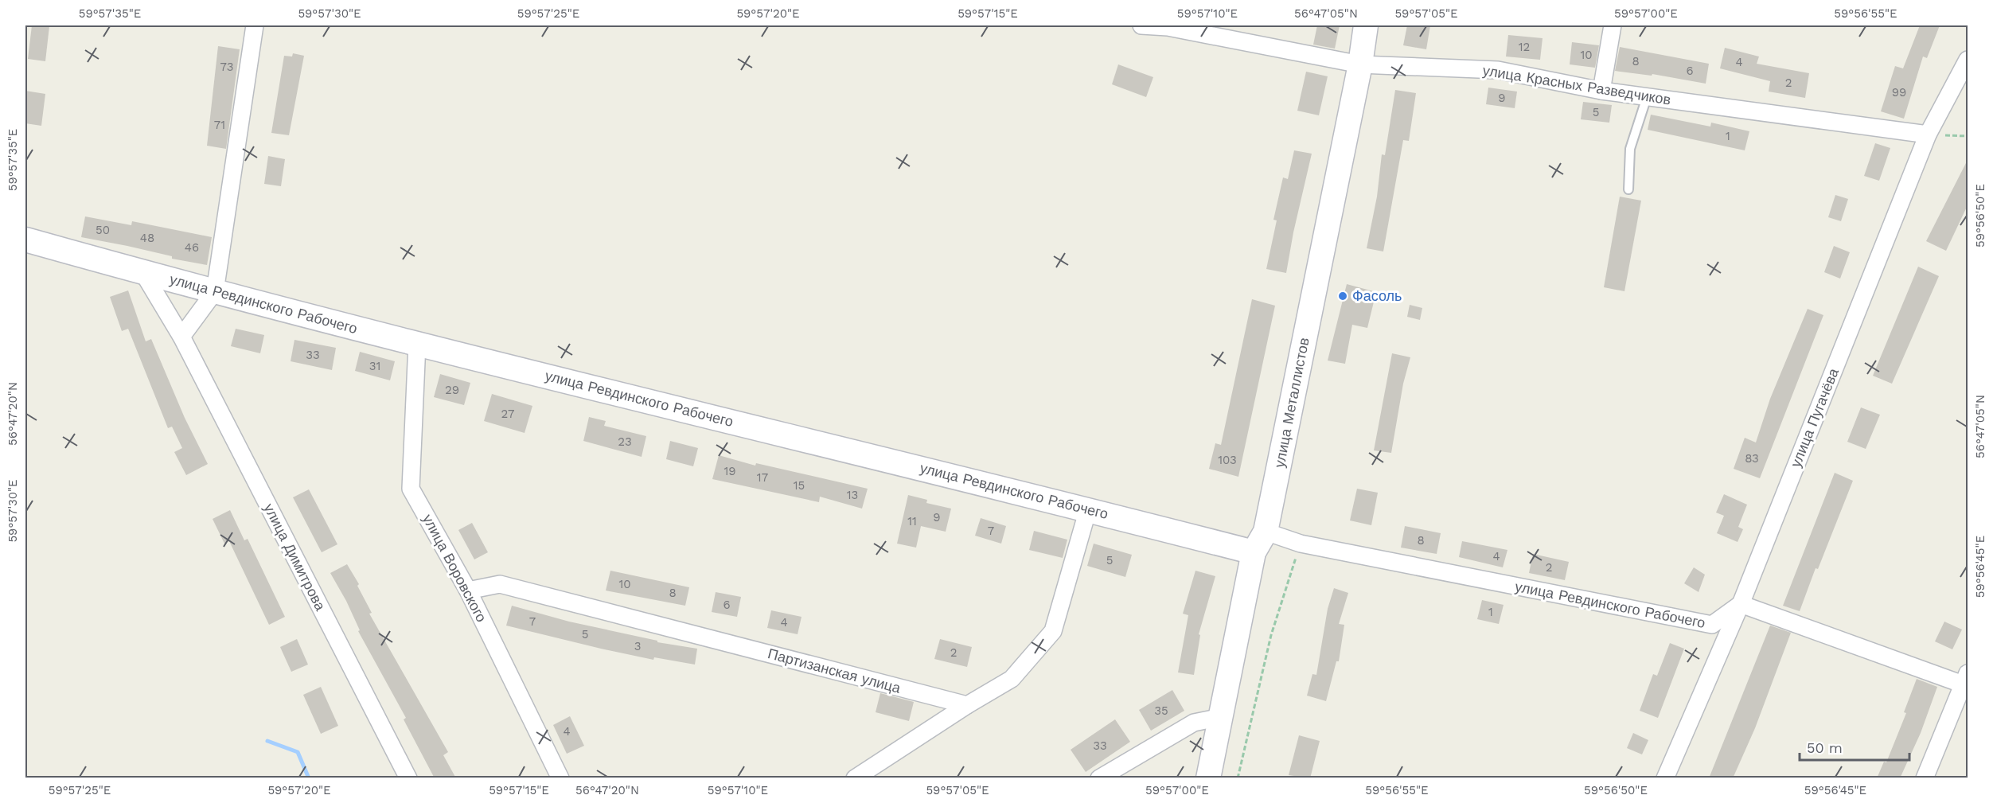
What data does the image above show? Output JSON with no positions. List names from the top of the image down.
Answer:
{
  "streets": {
    "street": [
      "улица Красных Разведчиков",
      "улица Ревдинского Рабочего",
      "улица Металлистов",
      "улица Пугачёва",
      "улица Димитрова",
      "улица Воровского",
      "Партизанская улица"
    ]
  },
  "crossings": [
    ["улица Красных Разведчиков", "улица Металлистов"],
    ["улица Красных Разведчиков", "улица Пугачёва"],
    ["улица Ревдинского Рабочего", "улица Металлистов"],
    ["улица Ревдинского Рабочего", "улица Пугачёва"],
    ["улица Ревдинского Рабочего", "улица Димитрова"],
    ["улица Ревдинского Рабочего", "улица Воровского"],
    ["улица Воровского", "Партизанская улица"]
  ],
  "places": ["Фасоль"],
  "house_numbers": [
    "12",
    "10",
    "8",
    "4",
    "73",
    "6",
    "2",
    "99",
    "9",
    "5",
    "71",
    "1",
    "50",
    "48",
    "46",
    "33",
    "31",
    "29",
    "27",
    "23",
    "83",
    "103",
    "19",
    "17",
    "15",
    "13",
    "9",
    "11",
    "7",
    "8",
    "4",
    "5",
    "2",
    "10",
    "8",
    "6",
    "1",
    "7",
    "4",
    "5",
    "3",
    "2",
    "35",
    "4",
    "33"
  ],
  "scale_bar": "50 m",
  "coordinates": [
    "59°57'35\"E",
    "59°57'30\"E",
    "59°57'25\"E",
    "59°57'20\"E",
    "59°57'15\"E",
    "59°57'10\"E",
    "56°47'05\"N",
    "59°57'05\"E",
    "59°57'00\"E",
    "59°56'55\"E",
    "59°56'50\"E",
    "56°47'20\"N",
    "59°56'45\"E"
  ]
}
